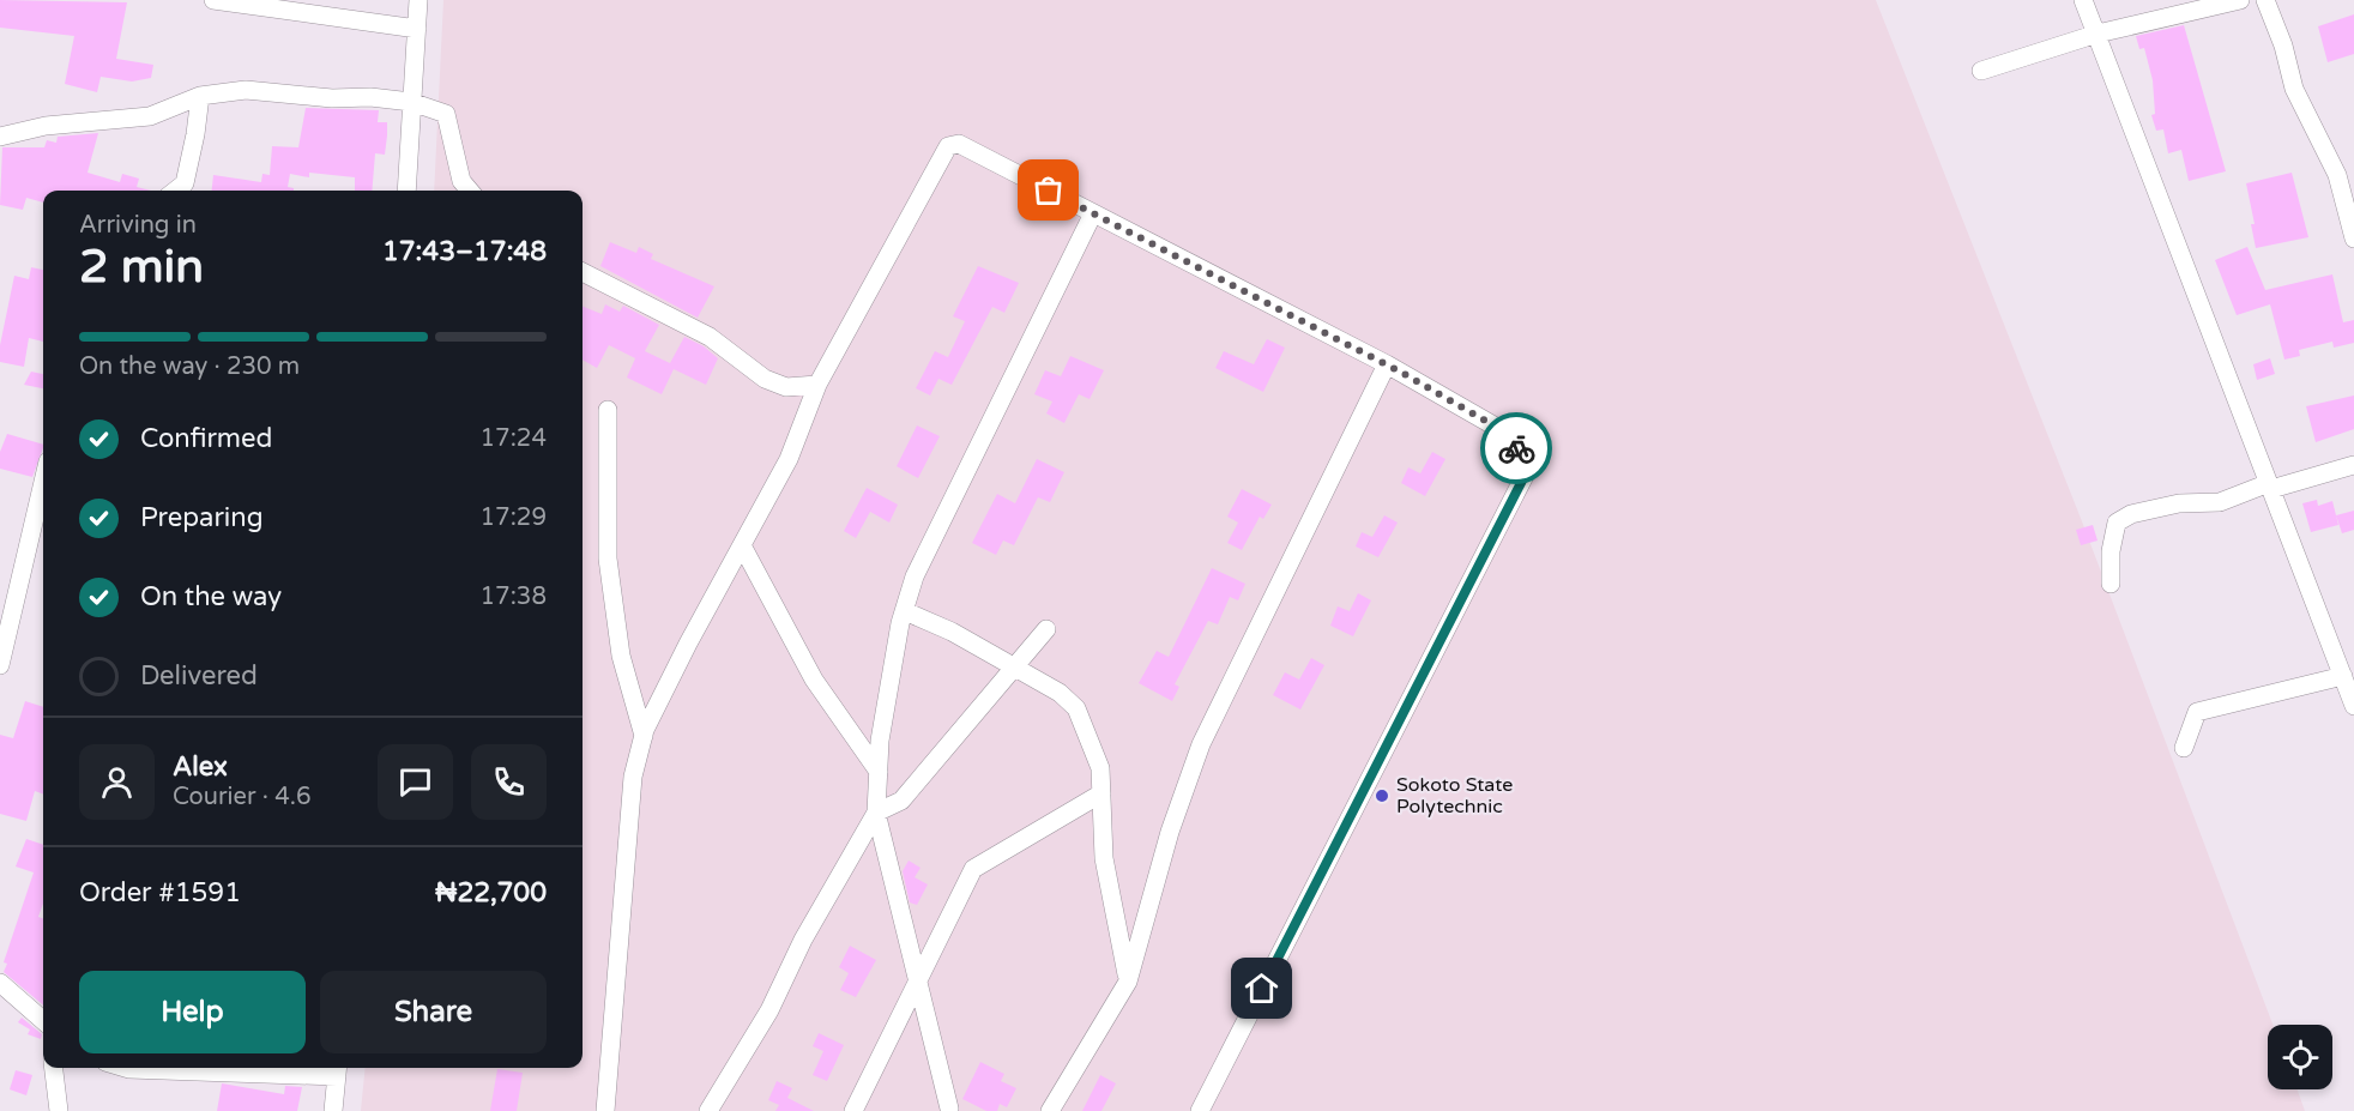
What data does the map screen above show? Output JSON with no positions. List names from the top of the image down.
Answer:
{
  "places": ["Sokoto State Polytechnic"],
  "page": {
    "heading": ["2 min", "Arriving in", "17:43–17:48"],
    "panel": [
      "Alex",
      "Courier · 4.6",
      "Order #1591",
      "₦22,700"
    ],
    "bar": "On the way · 230 m",
    "list": [
      ["Confirmed", "17:24"],
      ["Preparing", "17:29"],
      ["On the way", "17:38"],
      "Delivered"
    ],
    "buttons": ["Help", "Share"]
  }
}
